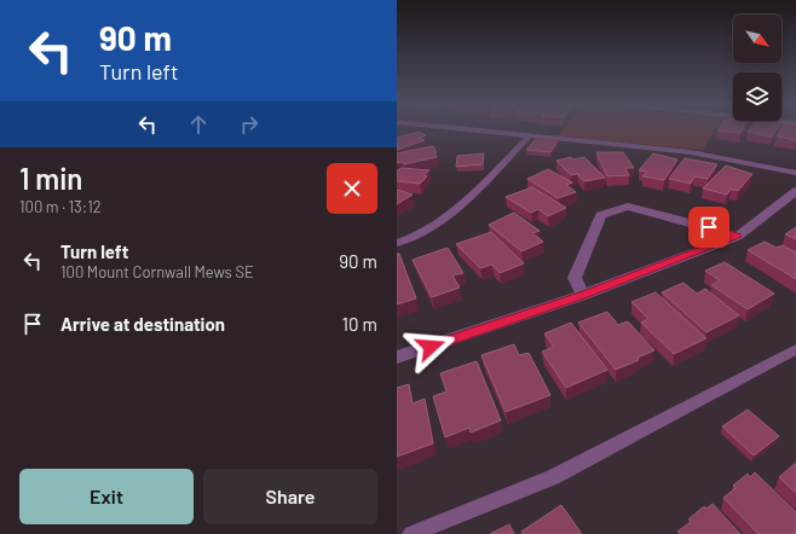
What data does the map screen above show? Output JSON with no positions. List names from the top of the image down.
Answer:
{
  "north": "bottom right",
  "page": {
    "turn": ["90 m", "Turn left"],
    "heading": ["1 min", "100 m · 13:12"],
    "list": [
      {
        "name": "Turn left",
        "note": "100 Mount Cornwall Mews SE",
        "value": "90 m"
      },
      {
        "name": "Arrive at destination",
        "value": "10 m"
      }
    ],
    "buttons": ["Exit", "Share"]
  }
}
